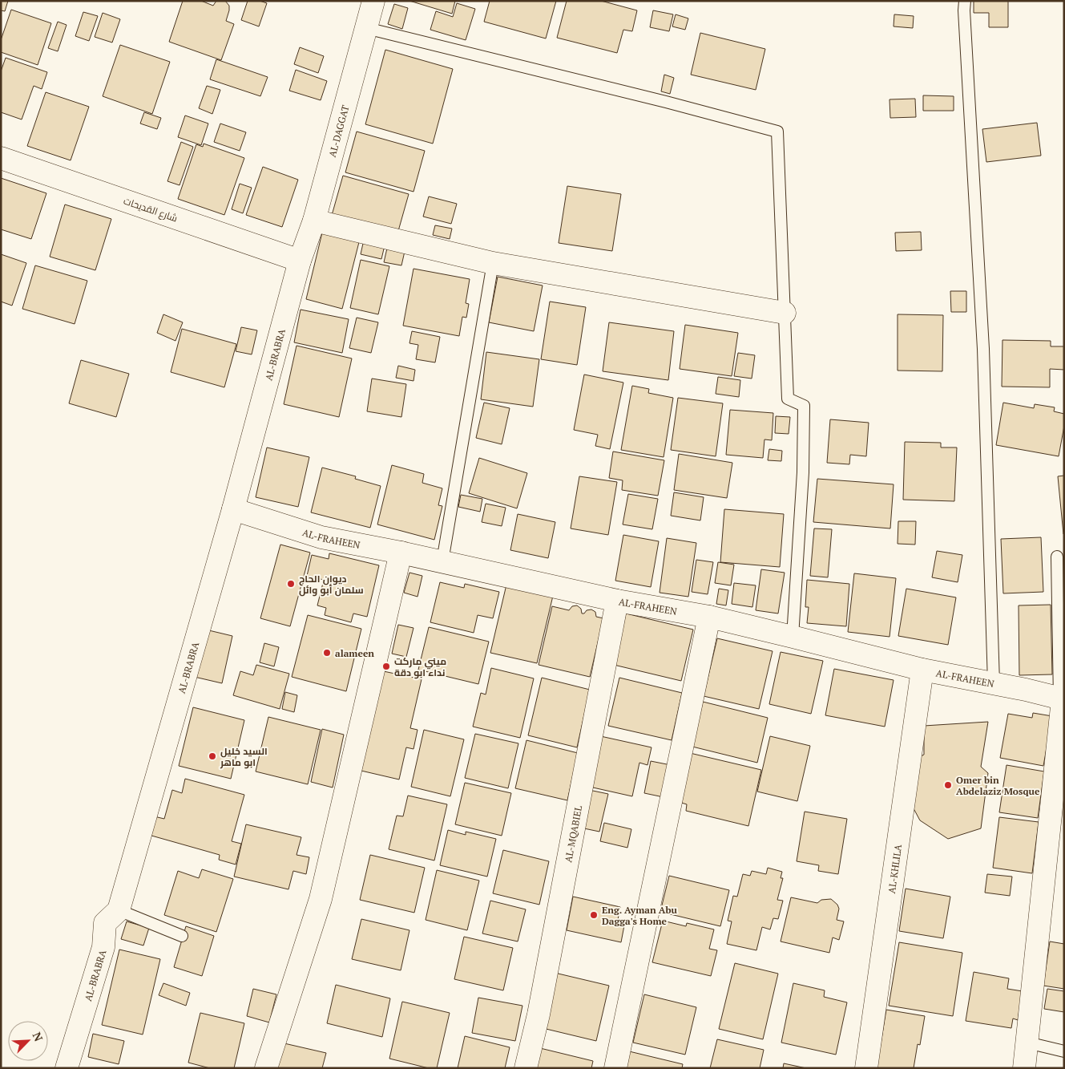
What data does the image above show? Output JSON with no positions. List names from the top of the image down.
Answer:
{
  "streets": {
    "street": [
      "AL-DAGGAT",
      "شارع القديحات",
      "AL-BRABRA",
      "AL-FRAHEEN",
      "AL-MQABIEL",
      "AL-KHLILA"
    ]
  },
  "crossings": [
    ["AL-DAGGAT", "شارع القديحات"],
    ["AL-DAGGAT", "AL-BRABRA"],
    ["شارع القديحات", "AL-BRABRA"],
    ["AL-BRABRA", "AL-FRAHEEN"],
    ["AL-FRAHEEN", "AL-MQABIEL"],
    ["AL-FRAHEEN", "AL-KHLILA"]
  ],
  "places": [
    "ديوان الحاج سلمان أبو وائل",
    "alameen",
    "ميني ماركت نداء ابو دقة",
    "السيد خليل ابو ماهر",
    "Omer bin Abdelaziz Mosque",
    "Eng. Ayman Abu Dagga's Home"
  ],
  "north": "top right"
}
